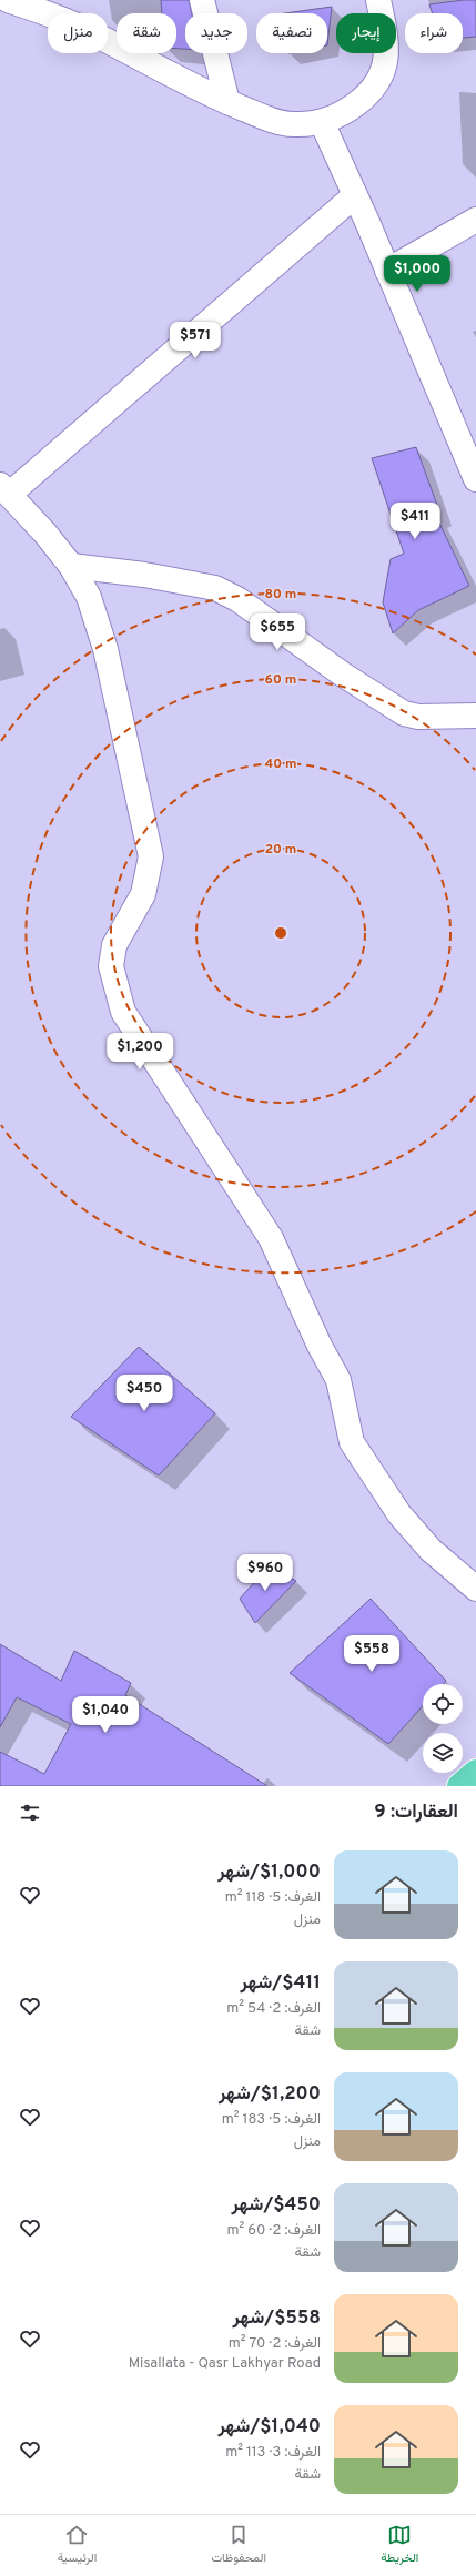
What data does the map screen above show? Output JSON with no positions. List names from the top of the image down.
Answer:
{
  "page": {
    "chip": [
      "شراء",
      "إيجار",
      "تصفية",
      "جديد",
      "شقة",
      "منزل"
    ],
    "price": [
      "$1,000",
      "$571",
      "$411",
      "$655",
      "$1,200",
      "$450",
      "$960",
      "$558",
      "$1,040"
    ],
    "heading": "العقارات: 9",
    "list": [
      {
        "name": "$1,000/شهر",
        "note": "الغرف: 5 · 118 m² · منزل"
      },
      {
        "name": "$411/شهر",
        "note": "الغرف: 2 · 54 m² · شقة"
      },
      {
        "name": "$1,200/شهر",
        "note": "الغرف: 5 · 183 m² · منزل"
      },
      {
        "name": "$450/شهر",
        "note": "الغرف: 2 · 60 m² · شقة"
      },
      {
        "name": "$558/شهر",
        "note": "الغرف: 2 · 70 m² · Misallata - Qasr Lakhyar Road"
      },
      {
        "name": "$1,040/شهر",
        "note": "الغرف: 3 · 113 m² · شقة"
      }
    ],
    "tabs": ["الخريطة", "المحفوظات", "الرئيسية"]
  },
  "rings": [
    "80 m",
    "60 m",
    "40 m",
    "20 m"
  ]
}
